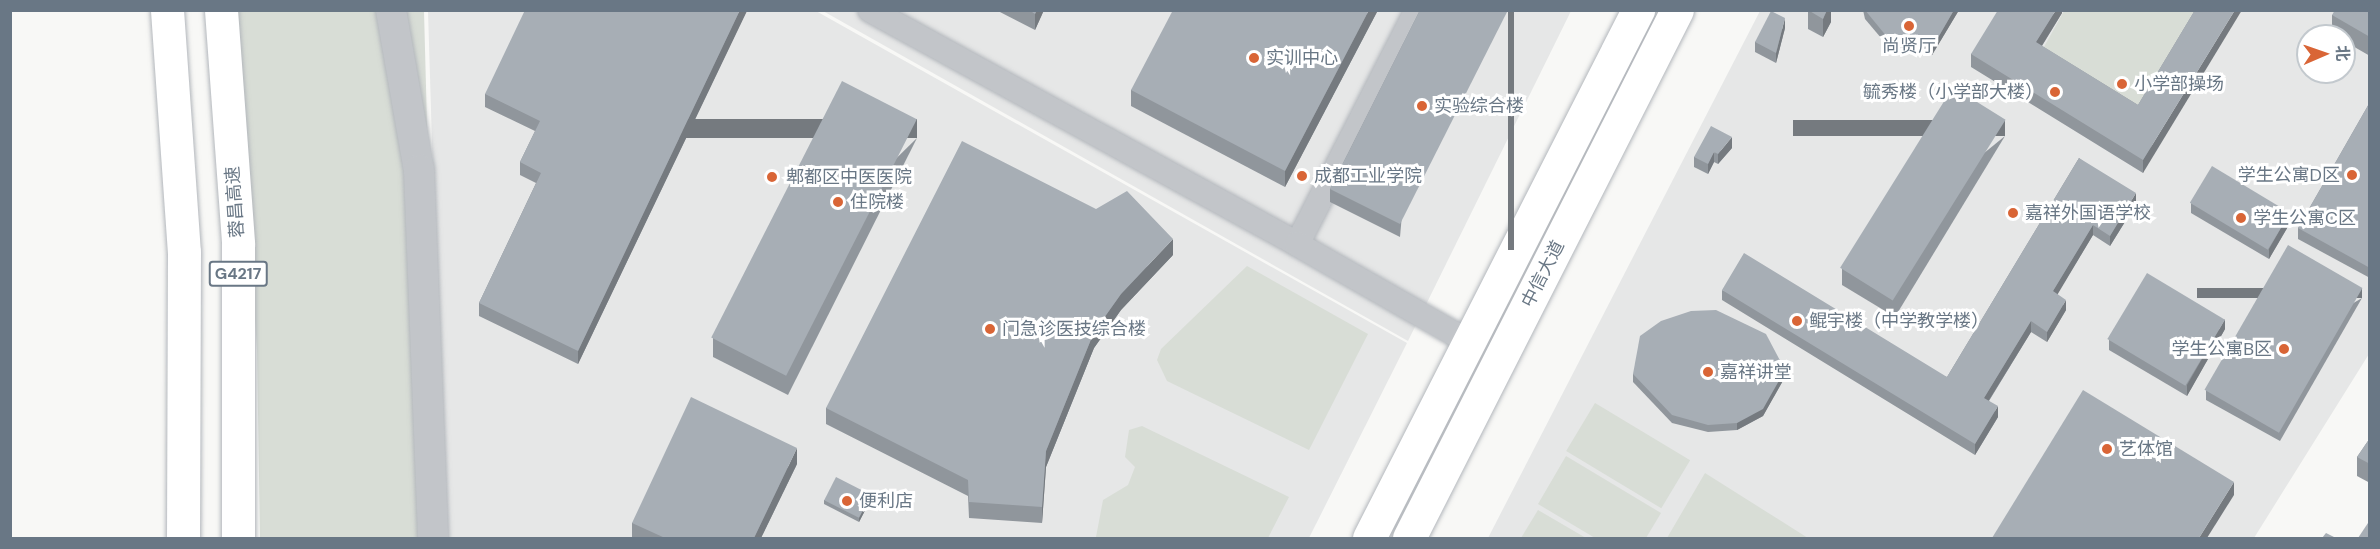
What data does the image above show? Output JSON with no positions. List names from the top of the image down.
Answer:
{
  "streets": {
    "main road": ["蓉昌高速", "G4217", "中信大道"]
  },
  "places": [
    "尚贤厅",
    "实训中心",
    "小学部操场",
    "毓秀楼（小学部大楼）",
    "实验综合楼",
    "学生公寓D区",
    "成都工业学院",
    "郫都区中医医院",
    "住院楼",
    "嘉祥外国语学校",
    "学生公寓C区",
    "鲲宇楼（中学教学楼）",
    "门急诊医技综合楼",
    "学生公寓B区",
    "嘉祥讲堂",
    "艺体馆",
    "便利店"
  ],
  "north": "right"
}
